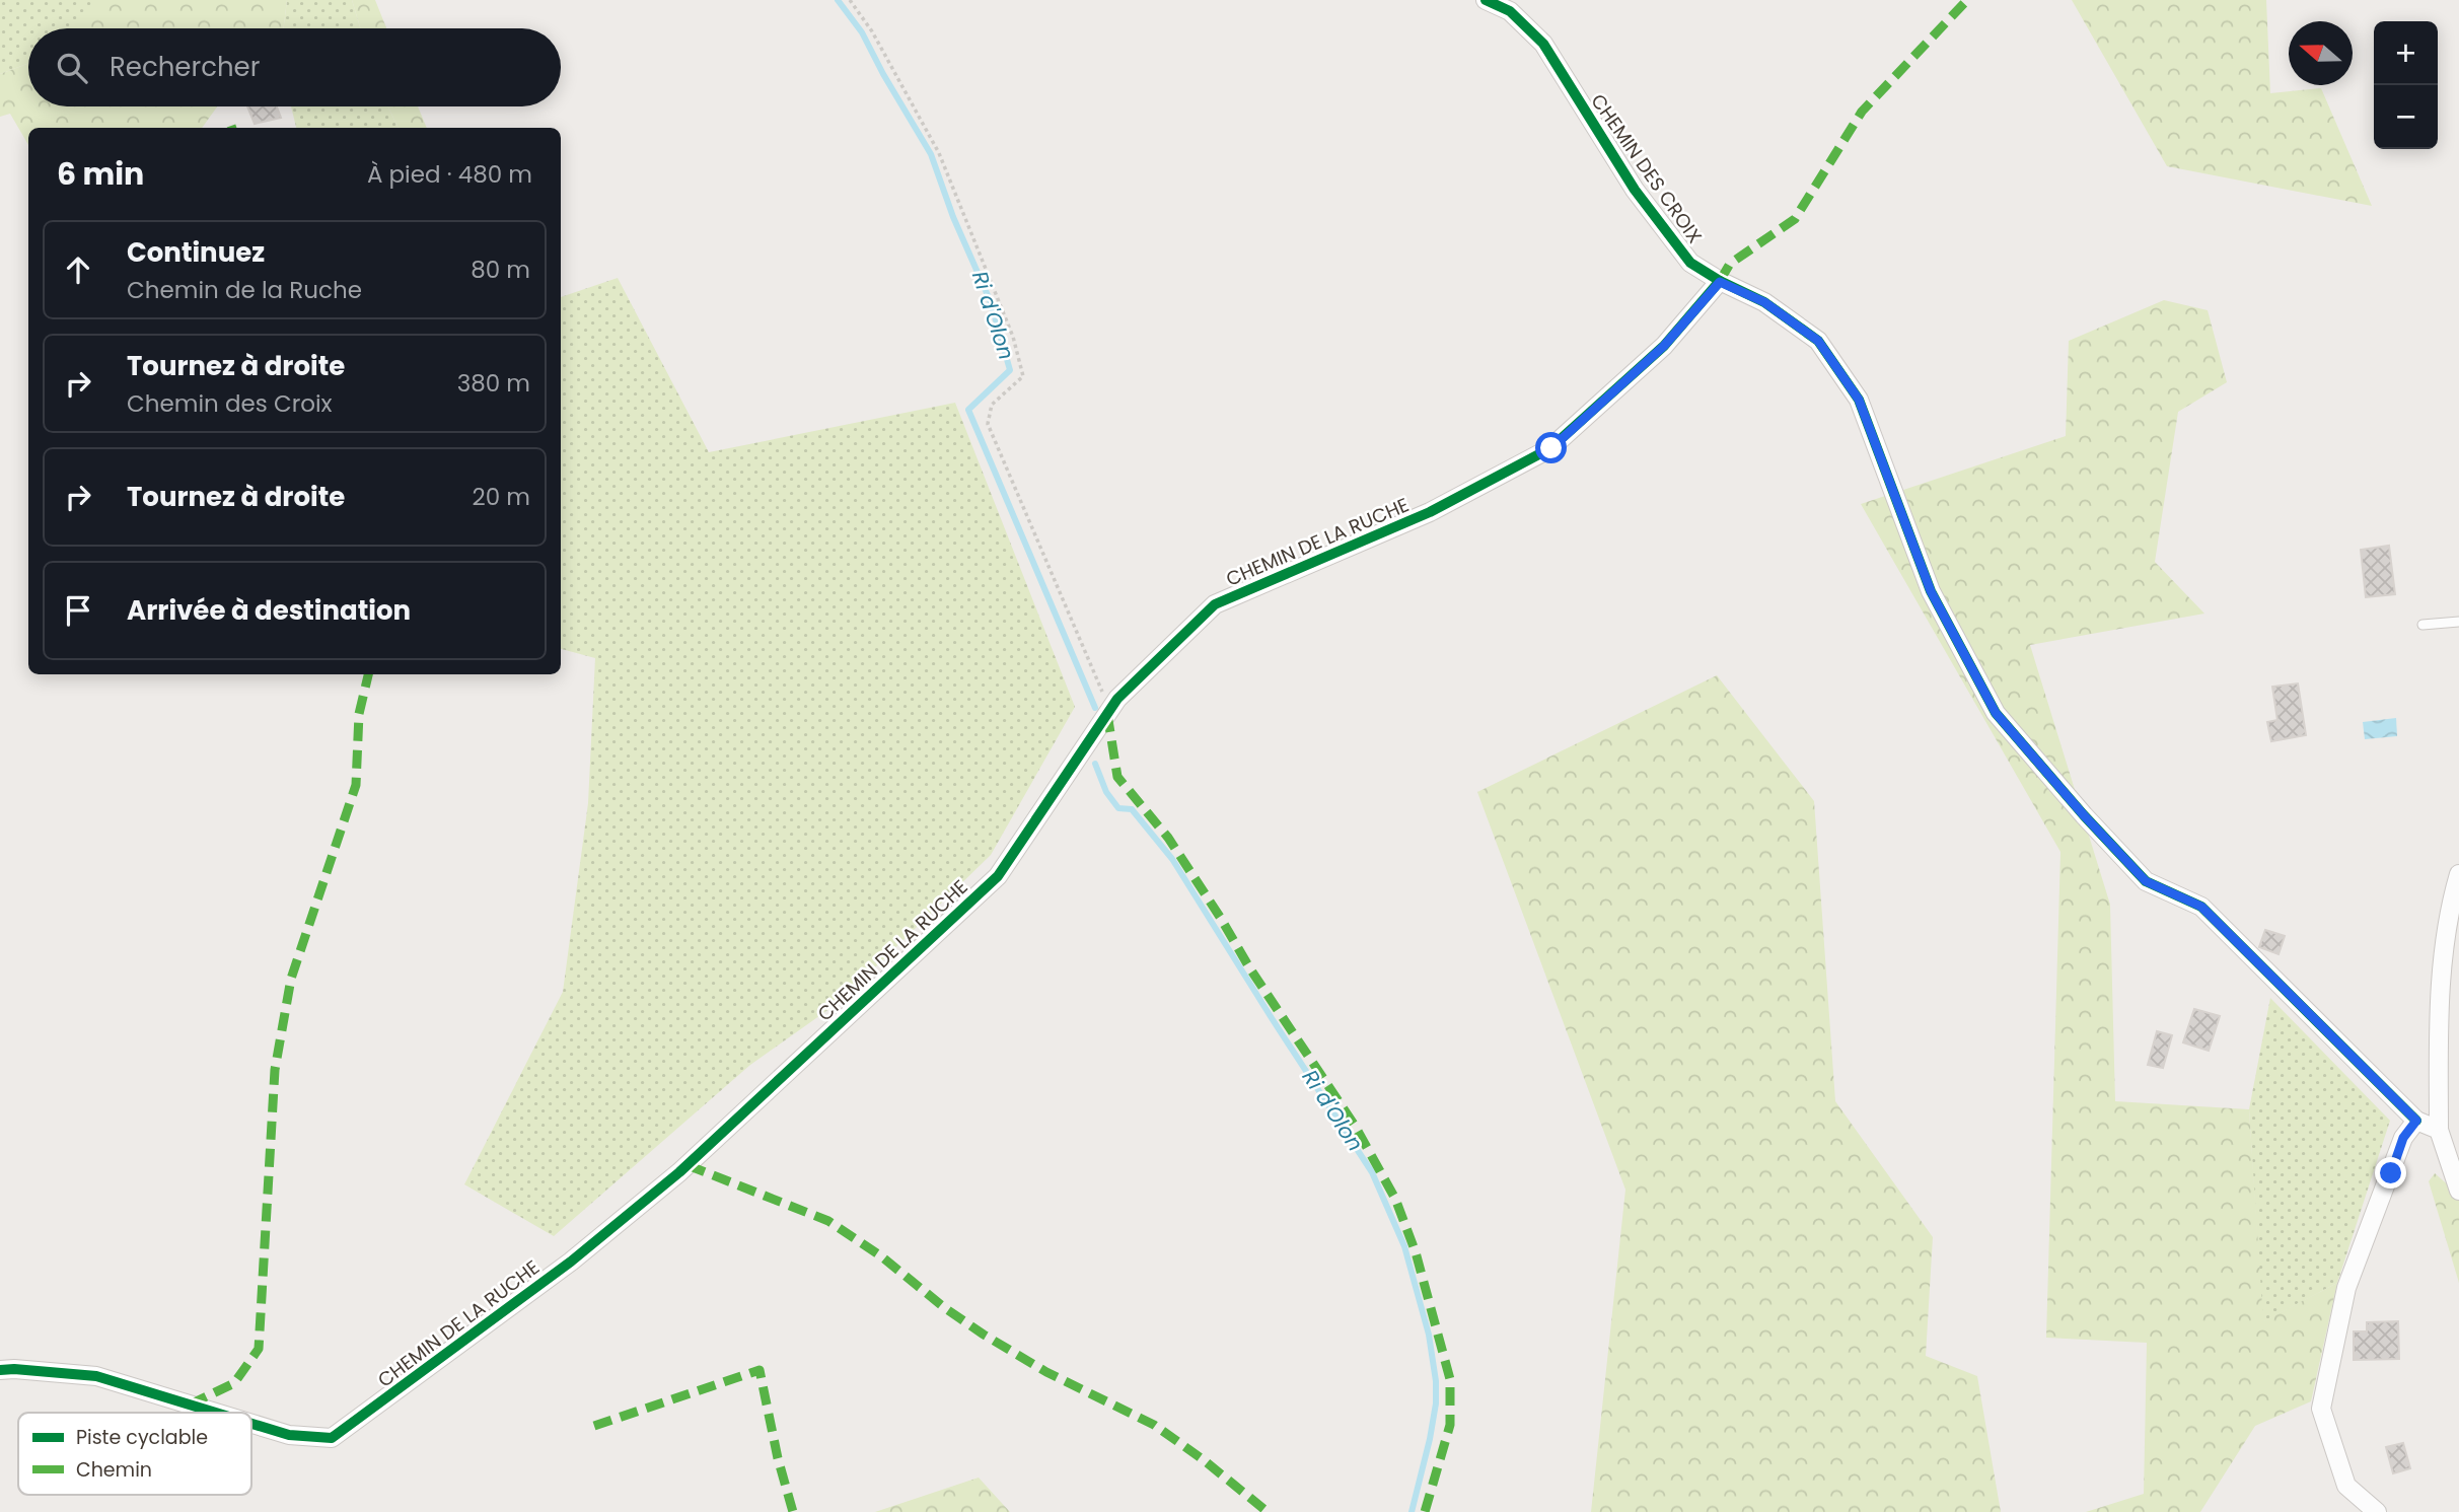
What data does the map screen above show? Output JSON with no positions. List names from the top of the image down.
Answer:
{
  "streets": {
    "street": ["CHEMIN DES CROIX", "CHEMIN DE LA RUCHE"]
  },
  "crossings": [
    ["CHEMIN DES CROIX", "CHEMIN DE LA RUCHE"]
  ],
  "water": ["Ri d'Olon"],
  "legend": ["Piste cyclable", "Chemin"],
  "north": "left",
  "page": {
    "map_buttons": ["+", "−"],
    "search": "Rechercher",
    "heading": ["6 min", "À pied · 480 m"],
    "list": [
      ["Continuez", "Chemin de la Ruche", "80 m"],
      ["Tournez à droite", "Chemin des Croix", "380 m"],
      ["Tournez à droite", "20 m"],
      "Arrivée à destination"
    ]
  }
}
